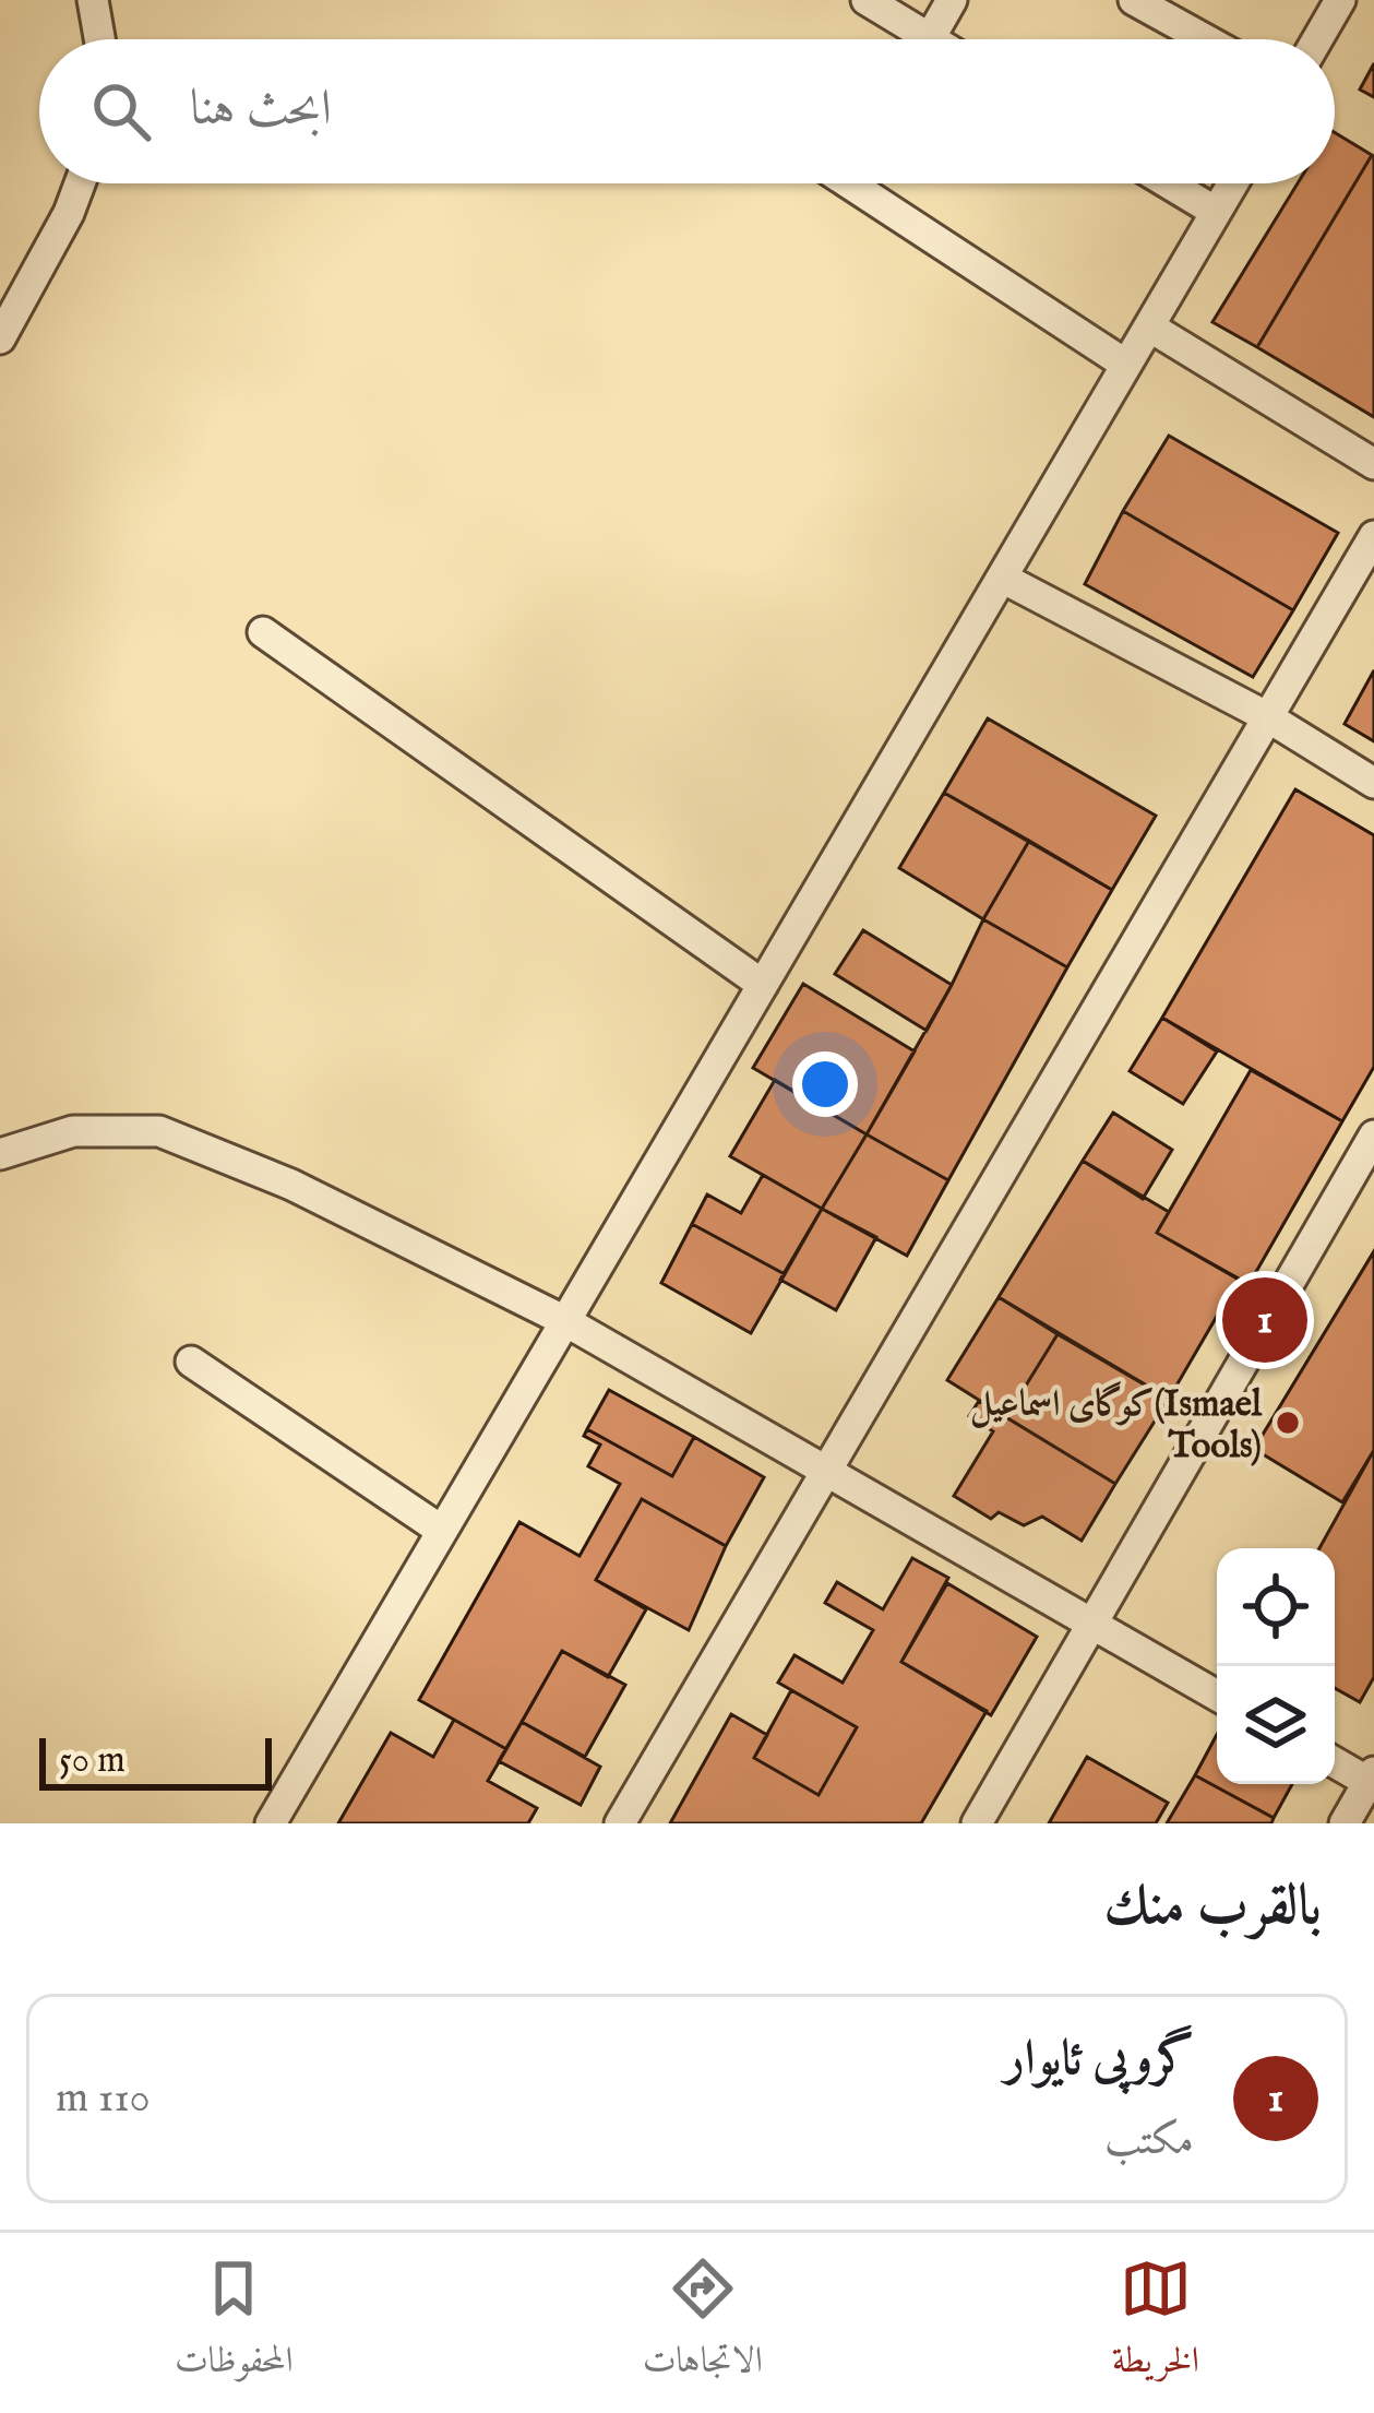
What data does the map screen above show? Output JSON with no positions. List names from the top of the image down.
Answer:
{
  "places": ["كوگای اسماعیل(Ismael Tools)"],
  "scale_bar": "50 m",
  "page": {
    "search": "ابحث هنا",
    "pins": "1",
    "scale": "50 m",
    "heading": "بالقرب منك",
    "list": [
      {
        "mark": "1",
        "name": "گروپى ئايوار",
        "note": "مكتب",
        "value": "110 m"
      }
    ],
    "nav": ["الخريطة", "الاتجاهات", "المحفوظات"]
  }
}
